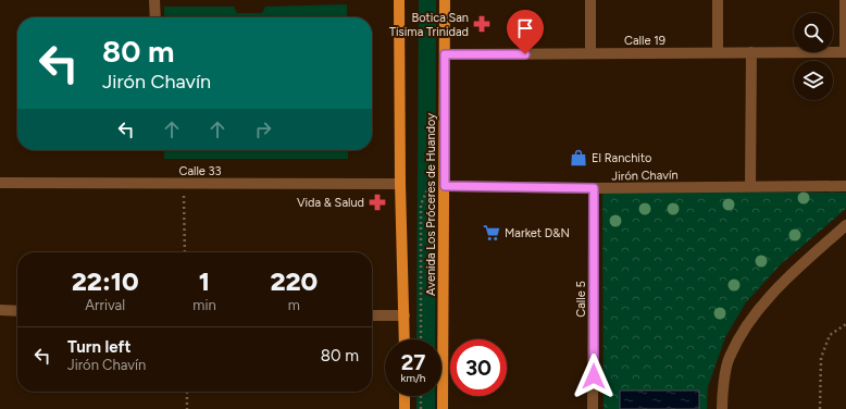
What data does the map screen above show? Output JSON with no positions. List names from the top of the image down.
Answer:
{
  "streets": {
    "main road": ["Avenida Los Próceres de Huandoy"],
    "street": [
      "Calle 19",
      "Calle 33",
      "Jirón Chavín",
      "Calle 5"
    ]
  },
  "crossings": [
    ["Calle 19", "Avenida Los Próceres de Huandoy"],
    ["Jirón Chavín", "Avenida Los Próceres de Huandoy"],
    ["Jirón Chavín", "Calle 5"]
  ],
  "places": {
    "pharmacy": ["Botica San Tisima Trinidad", "Vida & Salud"],
    "shop": ["El Ranchito"],
    "supermarket": ["Market D&N"]
  },
  "page": {
    "turn": ["80 m", "Jirón Chavín"],
    "eta": [
      "22:10",
      "Arrival",
      "1",
      "min",
      "220",
      "m"
    ],
    "list": [
      {
        "name": "Turn left",
        "note": "Jirón Chavín",
        "value": "80 m"
      }
    ],
    "speed": "27 km/h",
    "limit": "30"
  }
}
